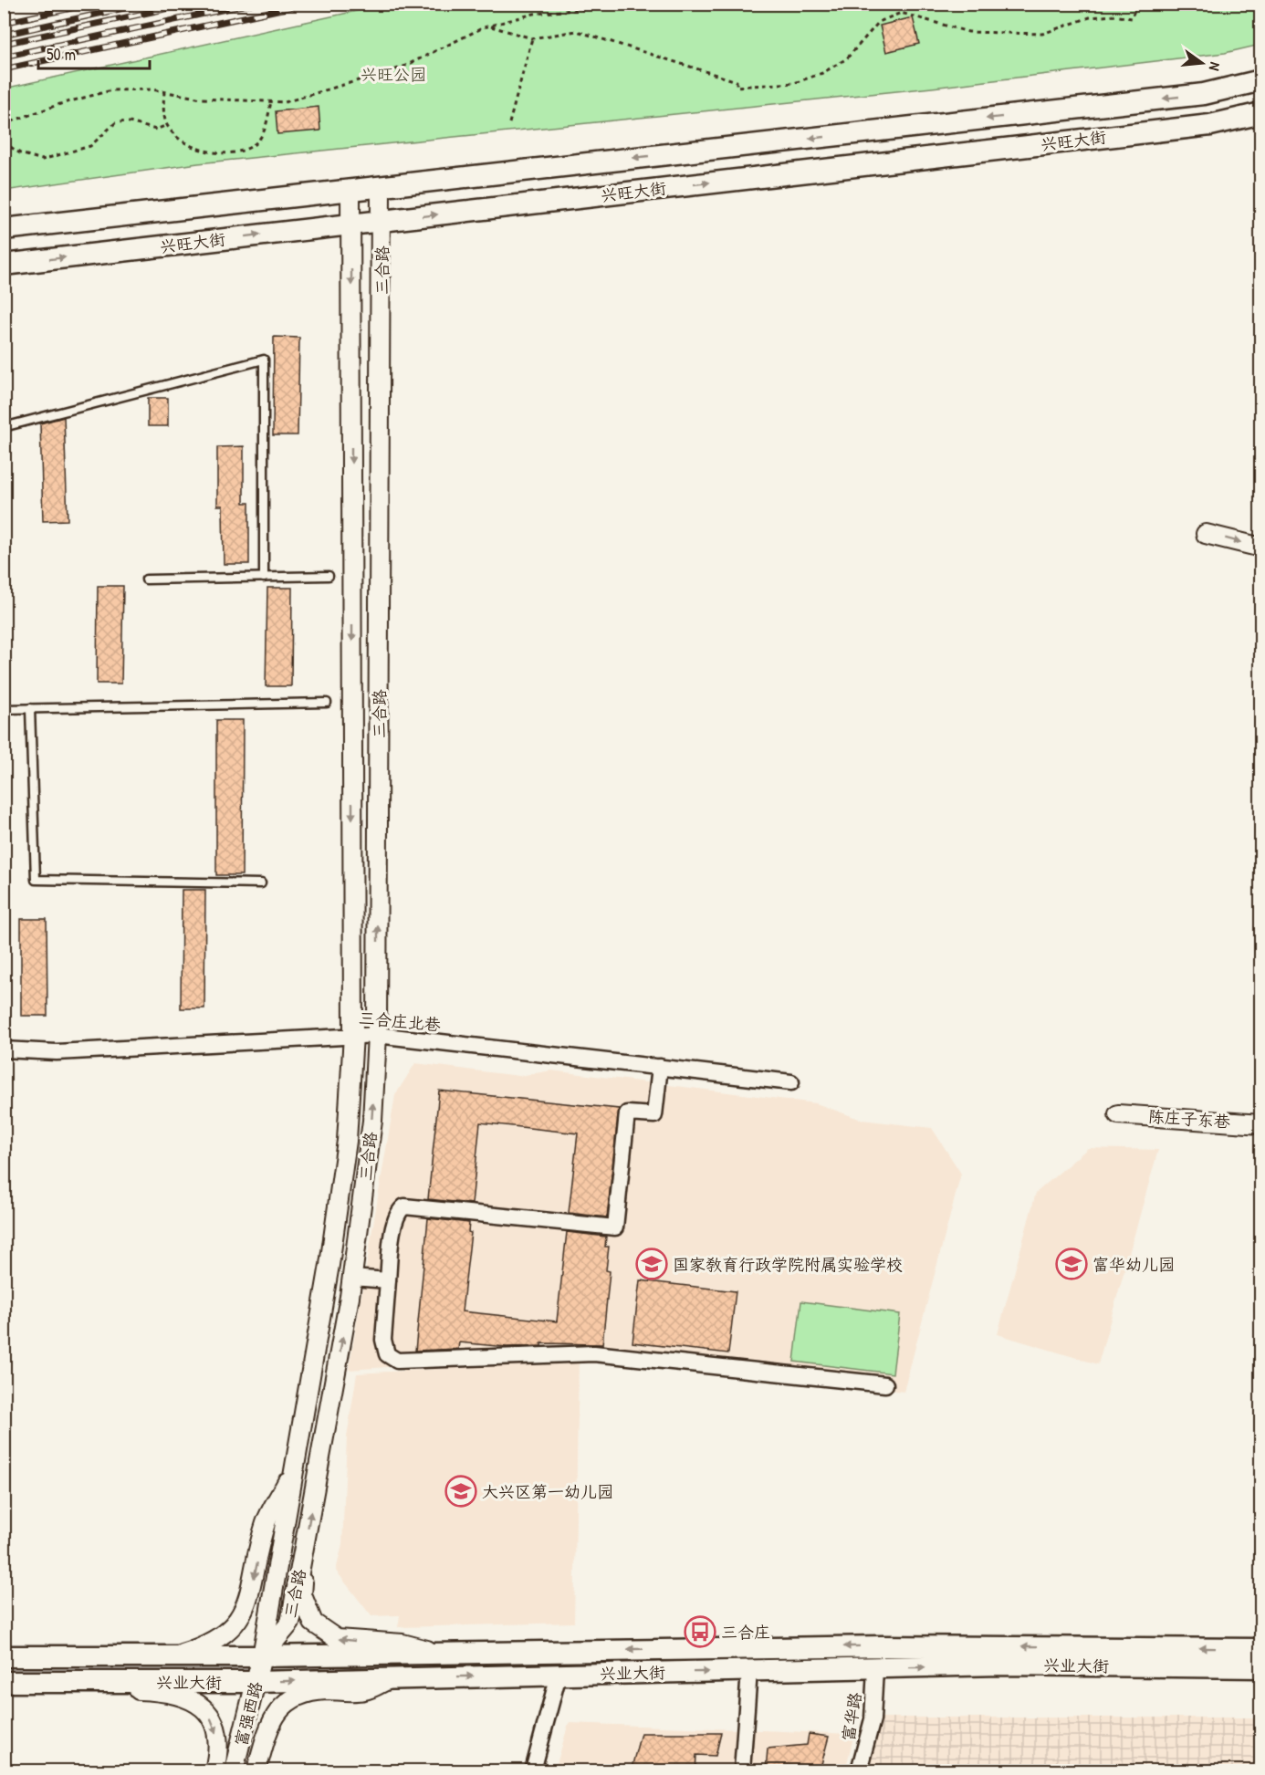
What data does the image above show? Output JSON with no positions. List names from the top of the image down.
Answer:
{
  "streets": {
    "main road": ["兴旺大街", "兴业大街"],
    "street": [
      "三合路",
      "三合庄北巷",
      "陈庄子东巷",
      "富强西路",
      "富华路"
    ]
  },
  "crossings": [
    ["兴旺大街", "三合路"],
    ["三合路", "三合庄北巷"],
    ["三合路", "兴业大街"],
    ["三合路", "富强西路"],
    ["兴业大街", "富强西路"],
    ["兴业大街", "富华路"]
  ],
  "parks": ["兴旺公园"],
  "places": {
    "school or university": ["国家教育行政学院附属实验学校", "富华幼儿园", "大兴区第一幼儿园"],
    "bus stop": ["三合庄"]
  },
  "scale_bar": "50 m",
  "north": "right"
}
